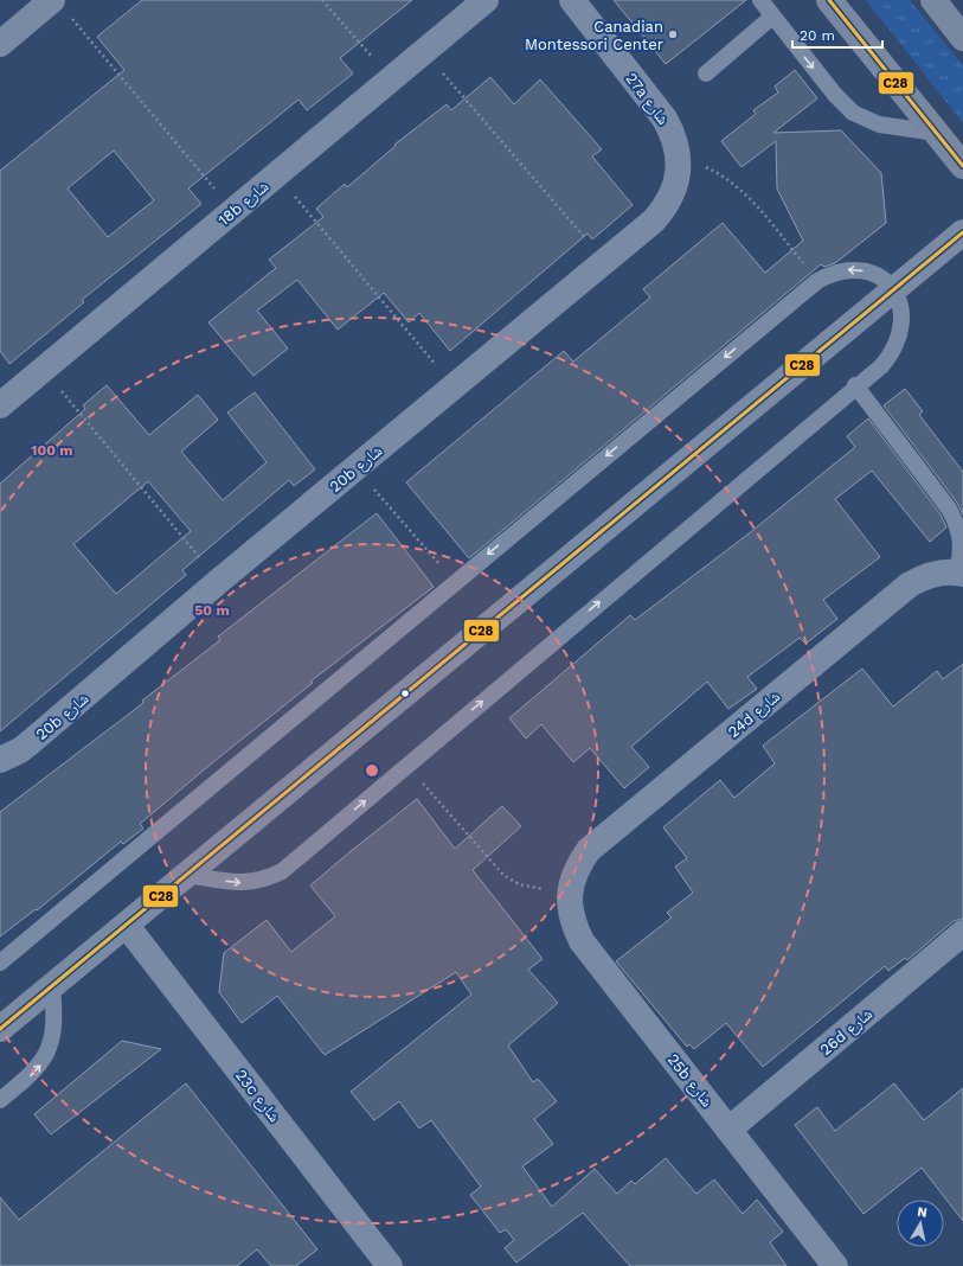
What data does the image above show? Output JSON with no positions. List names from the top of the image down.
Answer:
{
  "streets": {
    "street": [
      "27a شارع",
      "18b شارع",
      "20b شارع",
      "24d شارع",
      "26d شارع",
      "25b شارع",
      "23c شارع"
    ]
  },
  "crossings": [
    ["27a شارع", "20b شارع"],
    ["24d شارع", "25b شارع"],
    ["26d شارع", "25b شارع"]
  ],
  "places": ["Canadian Montessori Center"],
  "lines": ["transit line C28"],
  "scale_bar": "20 m",
  "north": "top",
  "rings": ["100 m", "50 m"]
}
